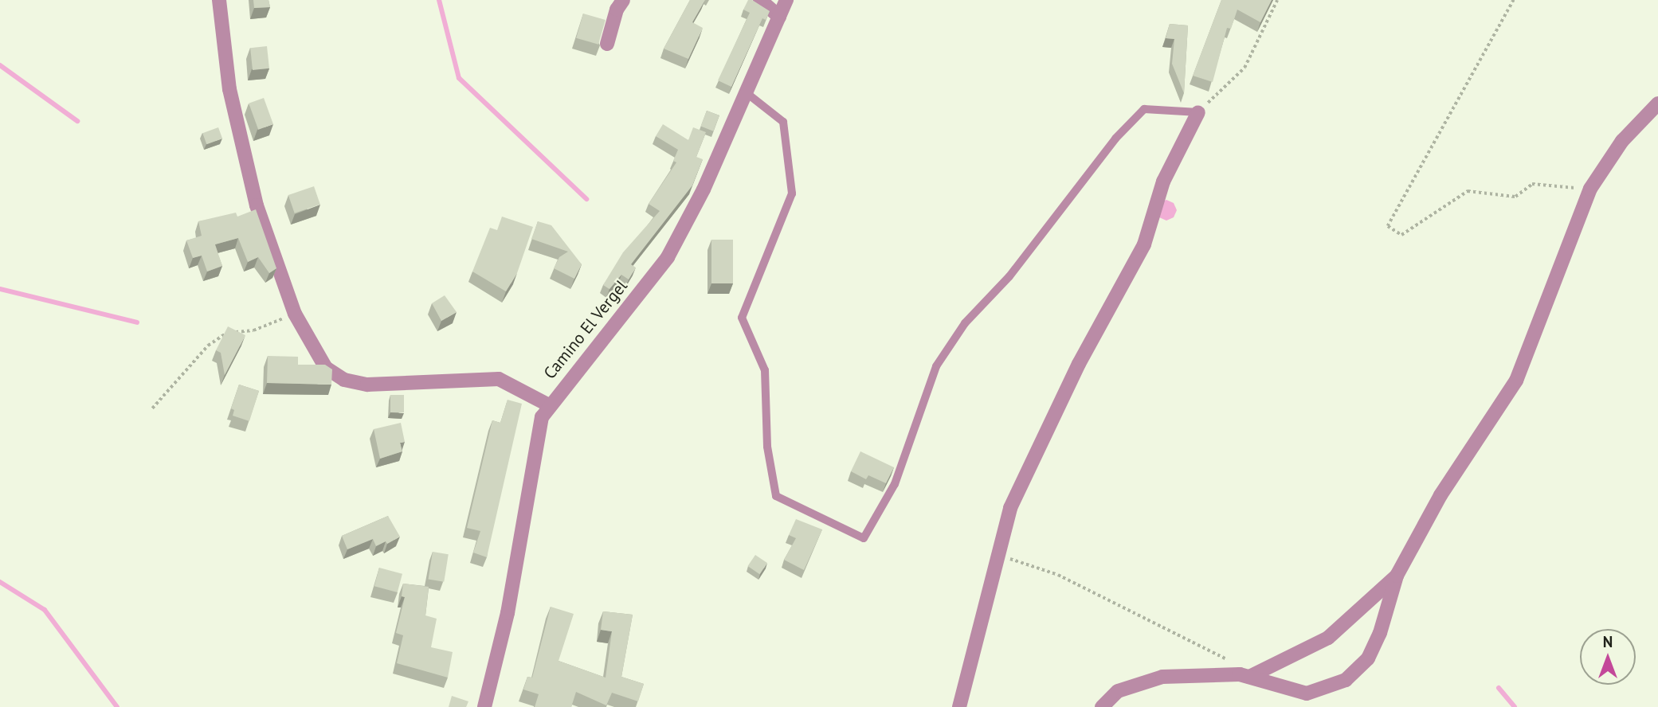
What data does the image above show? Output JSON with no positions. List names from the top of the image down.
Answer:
{
  "streets": {
    "street": ["Camino El Vergel"]
  },
  "north": "top"
}
